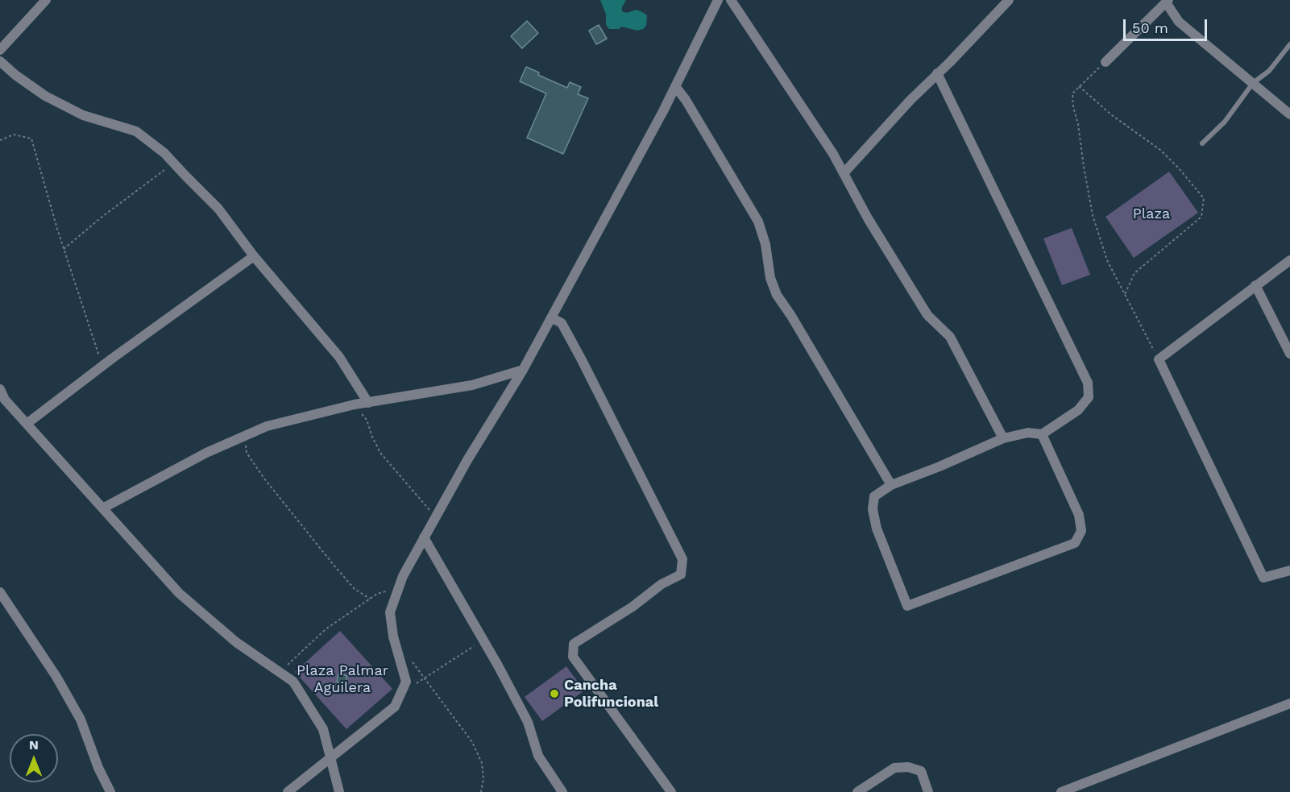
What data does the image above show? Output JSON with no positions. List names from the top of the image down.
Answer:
{
  "parks": ["Plaza", "Plaza Palmar Aguilera"],
  "places": ["Cancha Polifuncional"],
  "scale_bar": "50 m",
  "north": "top"
}
